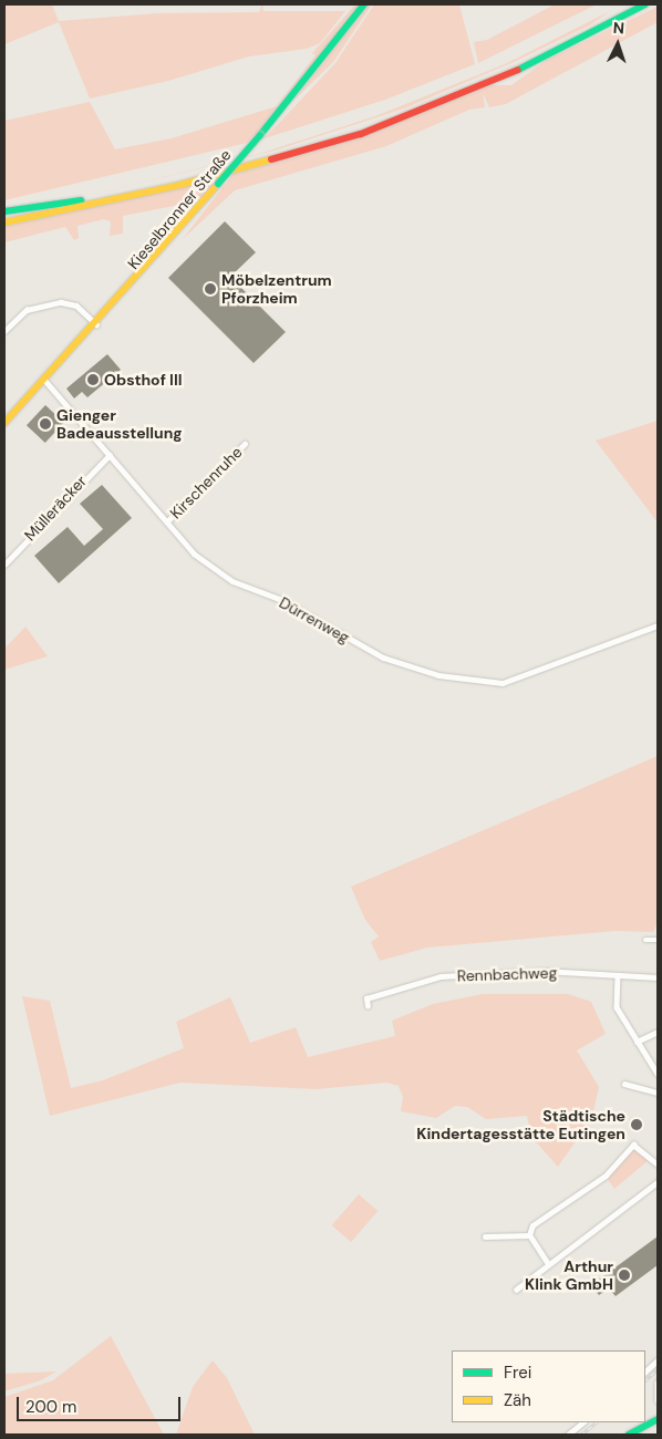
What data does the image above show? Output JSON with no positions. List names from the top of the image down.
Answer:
{
  "streets": {
    "main road": ["Kieselbronner Straße"],
    "street": [
      "Kirschenruhe",
      "Mülleräcker",
      "Dürrenweg",
      "Rennbachweg"
    ]
  },
  "crossings": [
    ["Kieselbronner Straße", "Dürrenweg"],
    ["Kirschenruhe", "Dürrenweg"],
    ["Mülleräcker", "Dürrenweg"]
  ],
  "places": [
    "Möbelzentrum Pforzheim",
    "Obsthof III",
    "Gienger Badeausstellung",
    "Städtische Kindertagesstätte Eutingen",
    "Arthur Klink GmbH"
  ],
  "legend": ["Frei", "Zäh"],
  "scale_bar": "200 m",
  "north": "top"
}
